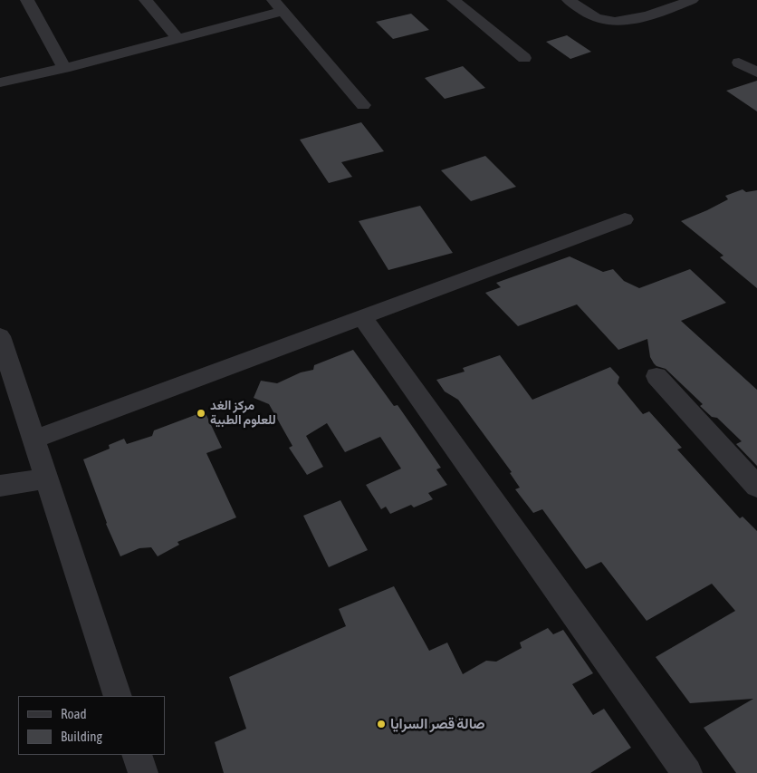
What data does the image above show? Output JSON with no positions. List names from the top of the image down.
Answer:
{
  "places": ["مركز الغد للعلوم الطبية", "صالة قصر السرايا"],
  "legend": ["Road", "Building"]
}
